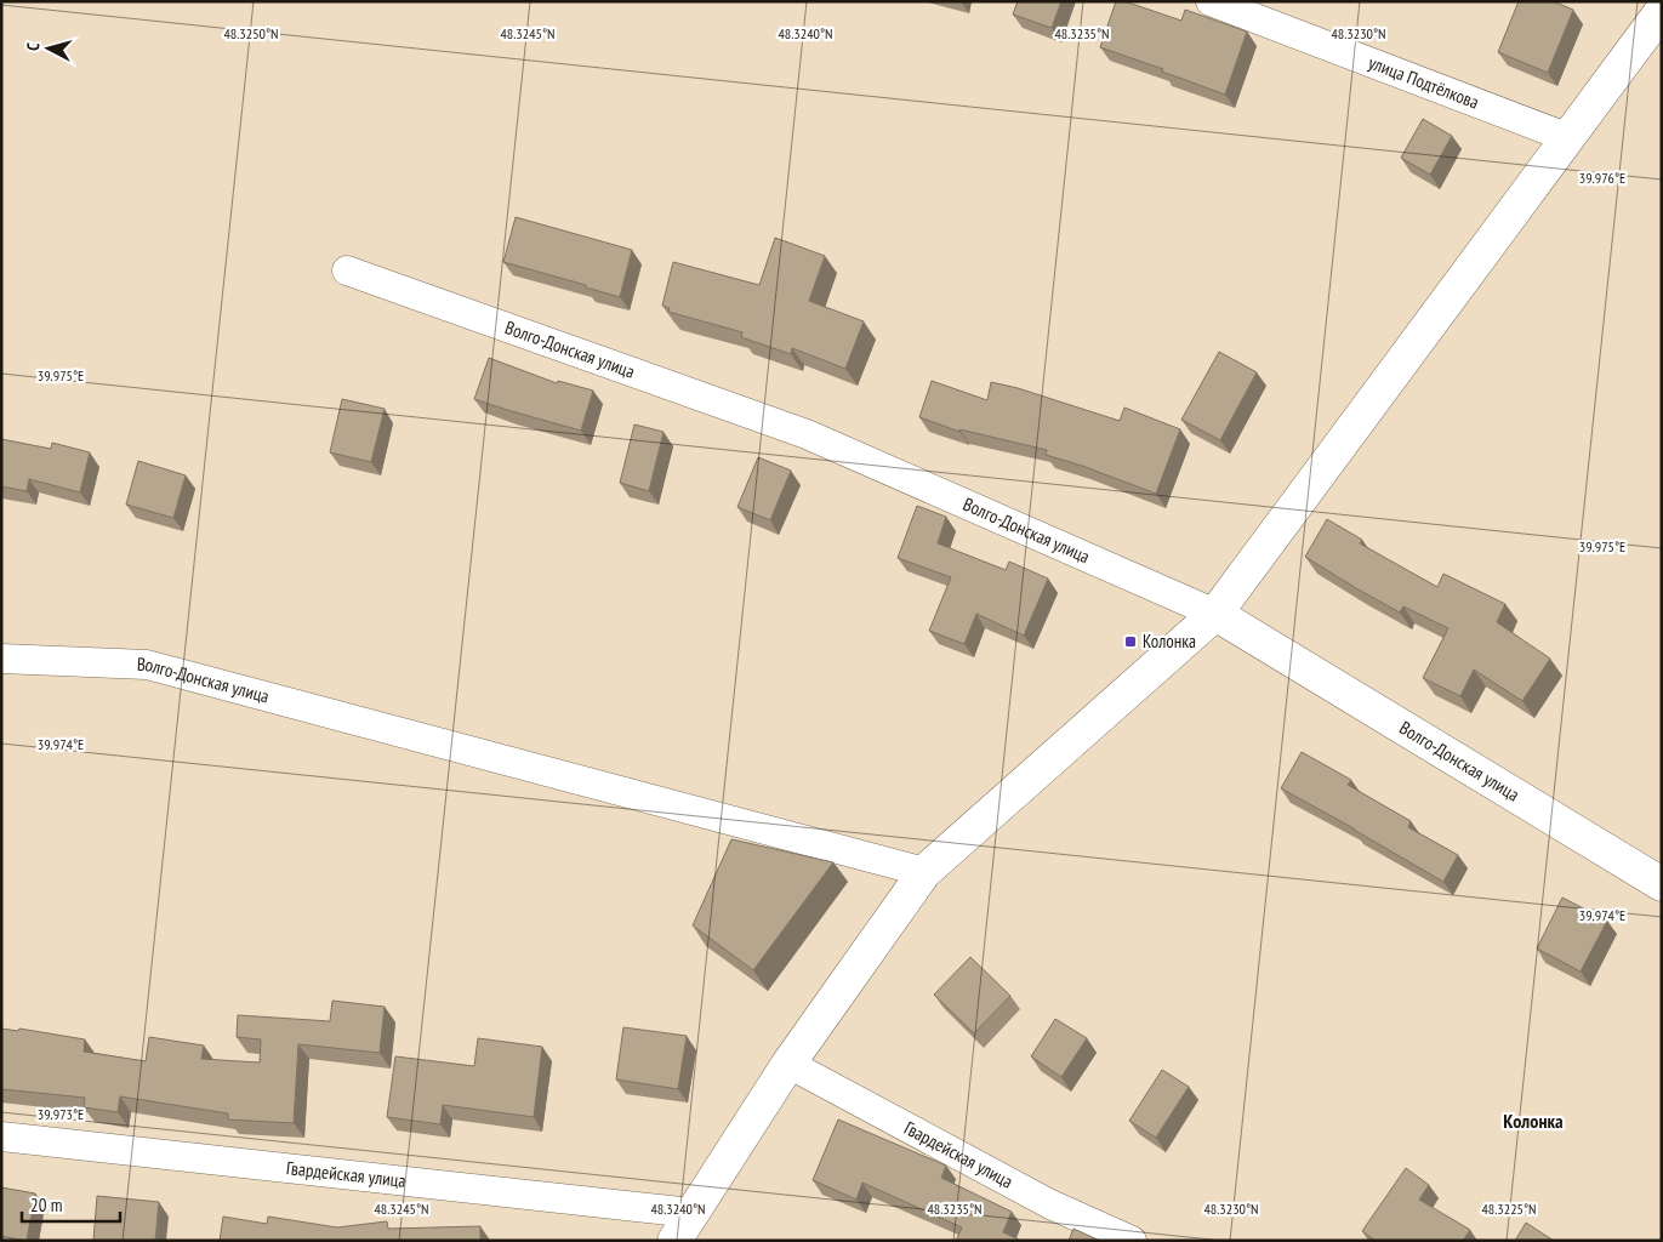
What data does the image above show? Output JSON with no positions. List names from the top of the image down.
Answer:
{
  "streets": {
    "street": ["улица Подтёлкова", "Волго-Донская улица", "Гвардейская улица"]
  },
  "districts": ["Колонка"],
  "places": {
    "transit": ["Колонка"]
  },
  "scale_bar": "20 m",
  "north": "left",
  "coordinates": [
    "48.3250°N",
    "48.3245°N",
    "48.3240°N",
    "48.3235°N",
    "48.3230°N",
    "39.976°E",
    "39.975°E",
    "39.974°E",
    "39.973°E",
    "48.3225°N"
  ]
}
